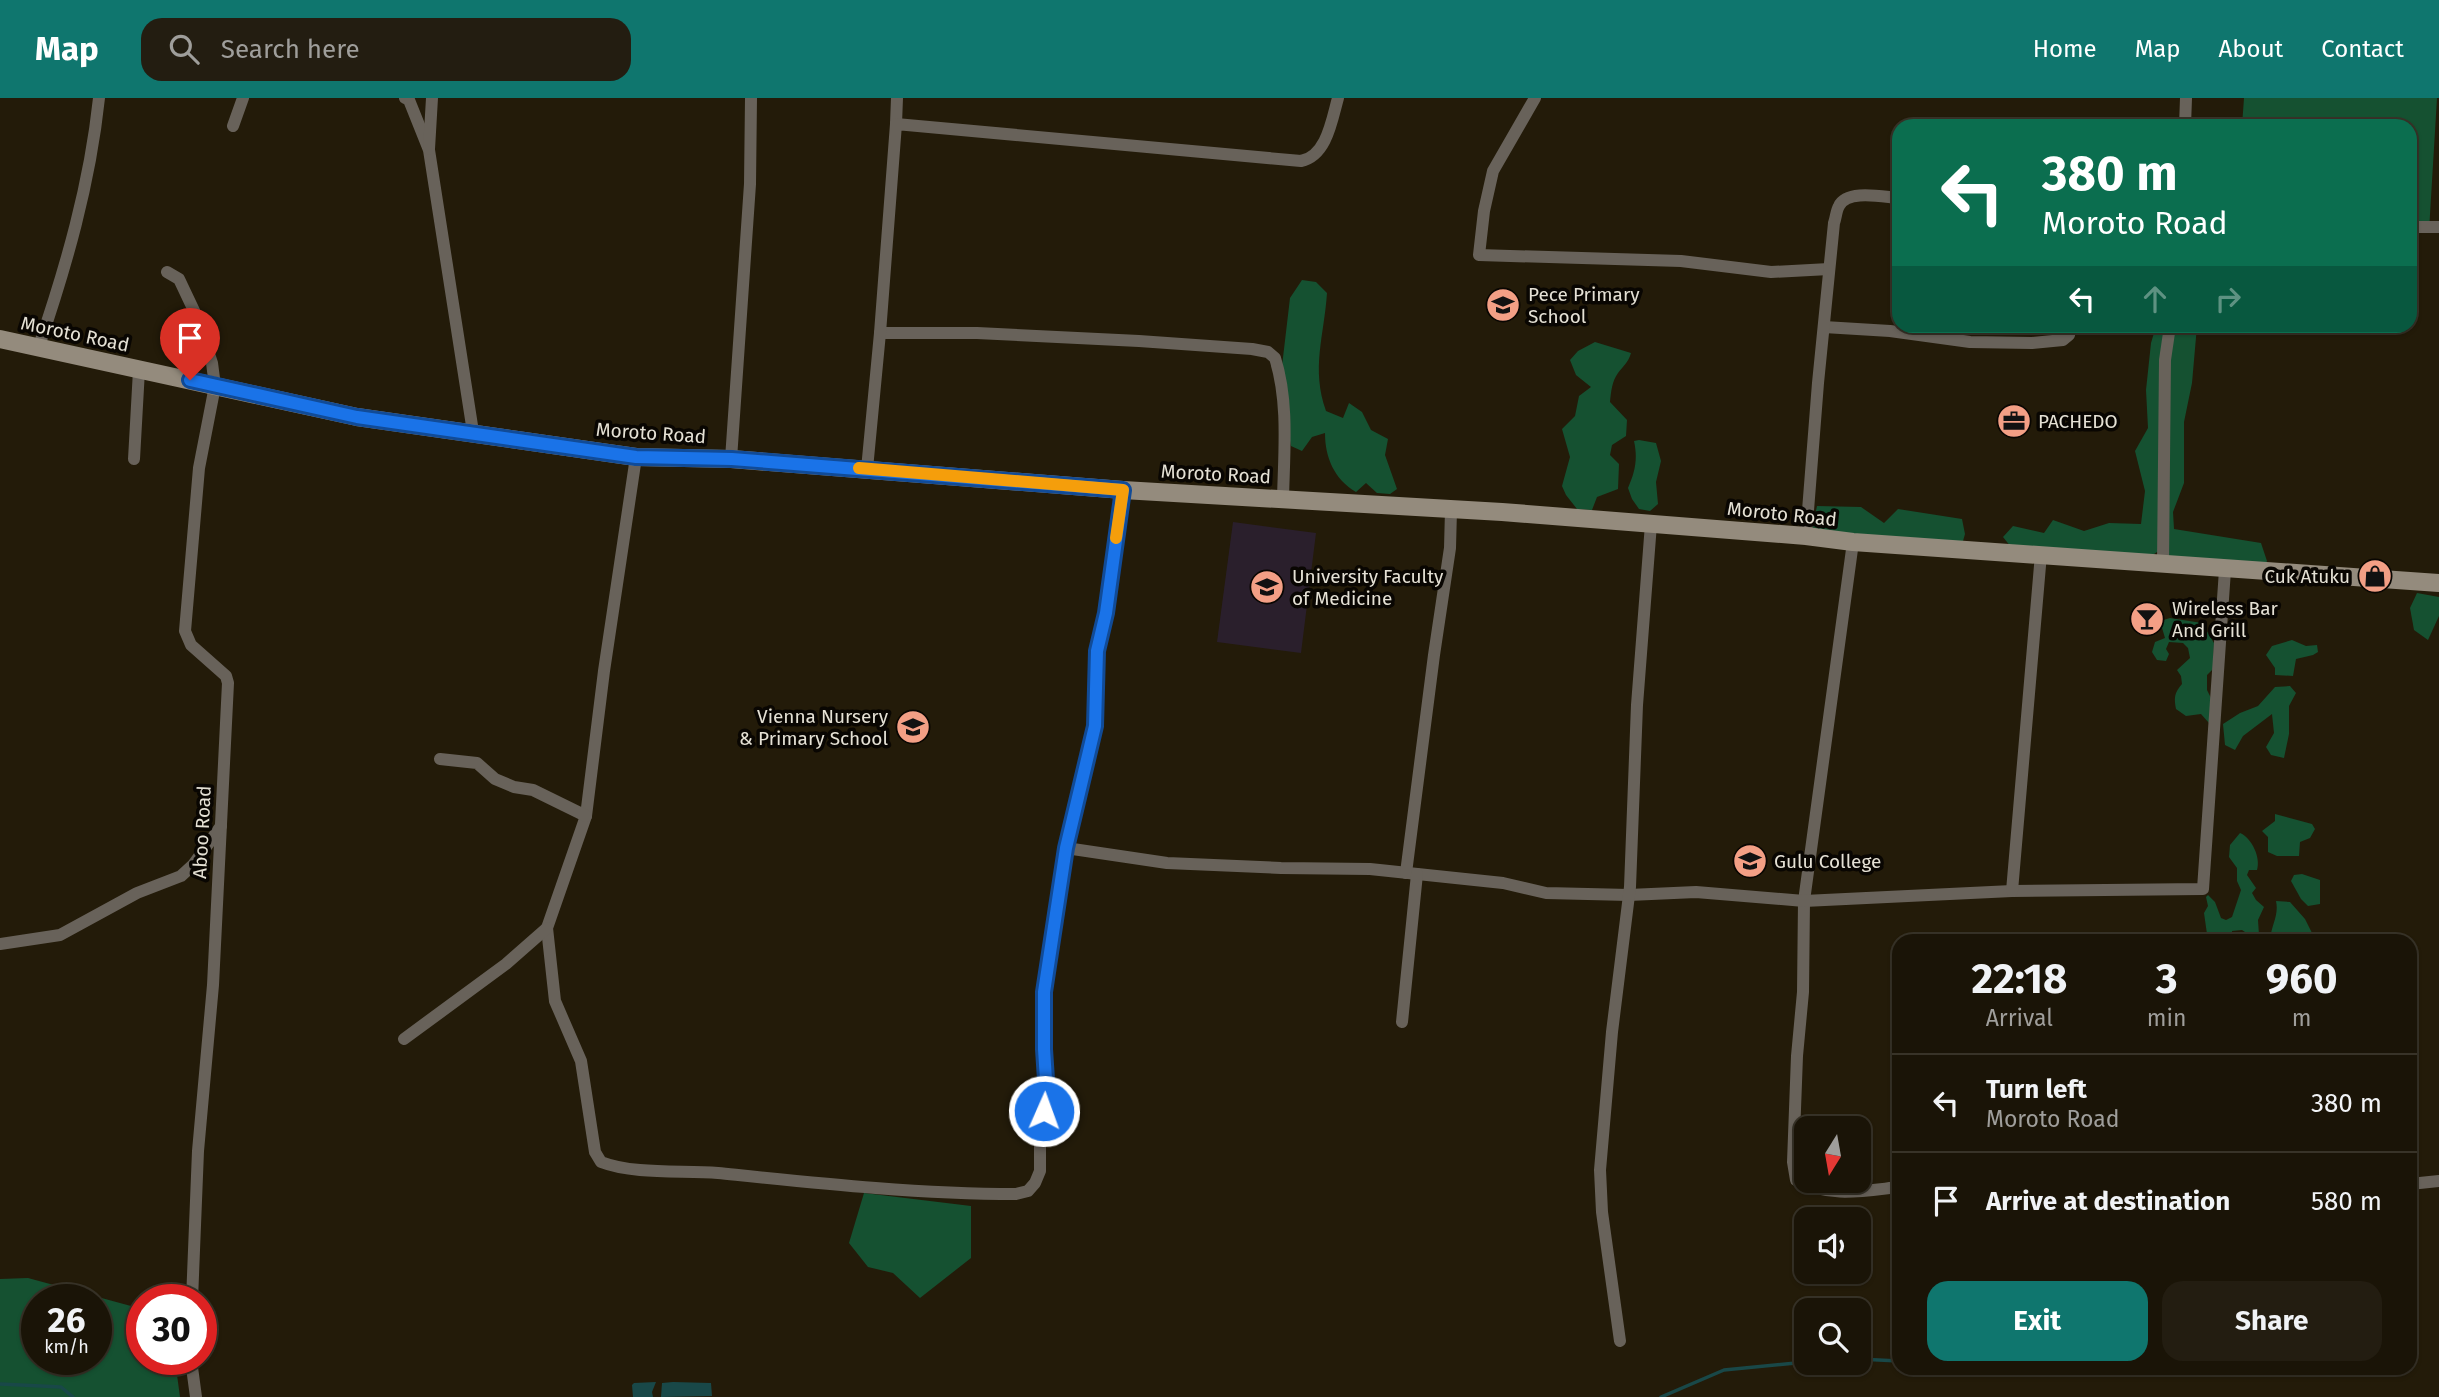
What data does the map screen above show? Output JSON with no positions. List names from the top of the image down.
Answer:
{
  "streets": {
    "main road": ["Moroto Road"],
    "street": ["Aboo Road"]
  },
  "crossings": [
    ["Moroto Road", "Aboo Road"]
  ],
  "places": {
    "school or university": [
      "Pece Primary School",
      "University Faculty of Medicine",
      "Vienna Nursery & Primary School",
      "Gulu College"
    ],
    "office": ["PACHEDO"],
    "shop": ["Cuk Atuku"],
    "bar": ["Wireless Bar And Grill"]
  },
  "north": "bottom",
  "page": {
    "header": "Map",
    "search": "Search here",
    "nav": [
      "Home",
      "Map",
      "About",
      "Contact"
    ],
    "turn": ["380 m", "Moroto Road"],
    "eta": [
      "22:18",
      "Arrival",
      "3",
      "min",
      "960",
      "m"
    ],
    "list": [
      {
        "name": "Turn left",
        "note": "Moroto Road",
        "value": "380 m"
      },
      {
        "name": "Arrive at destination",
        "value": "580 m"
      }
    ],
    "buttons": ["Exit", "Share"],
    "speed": "26 km/h",
    "limit": "30"
  }
}
